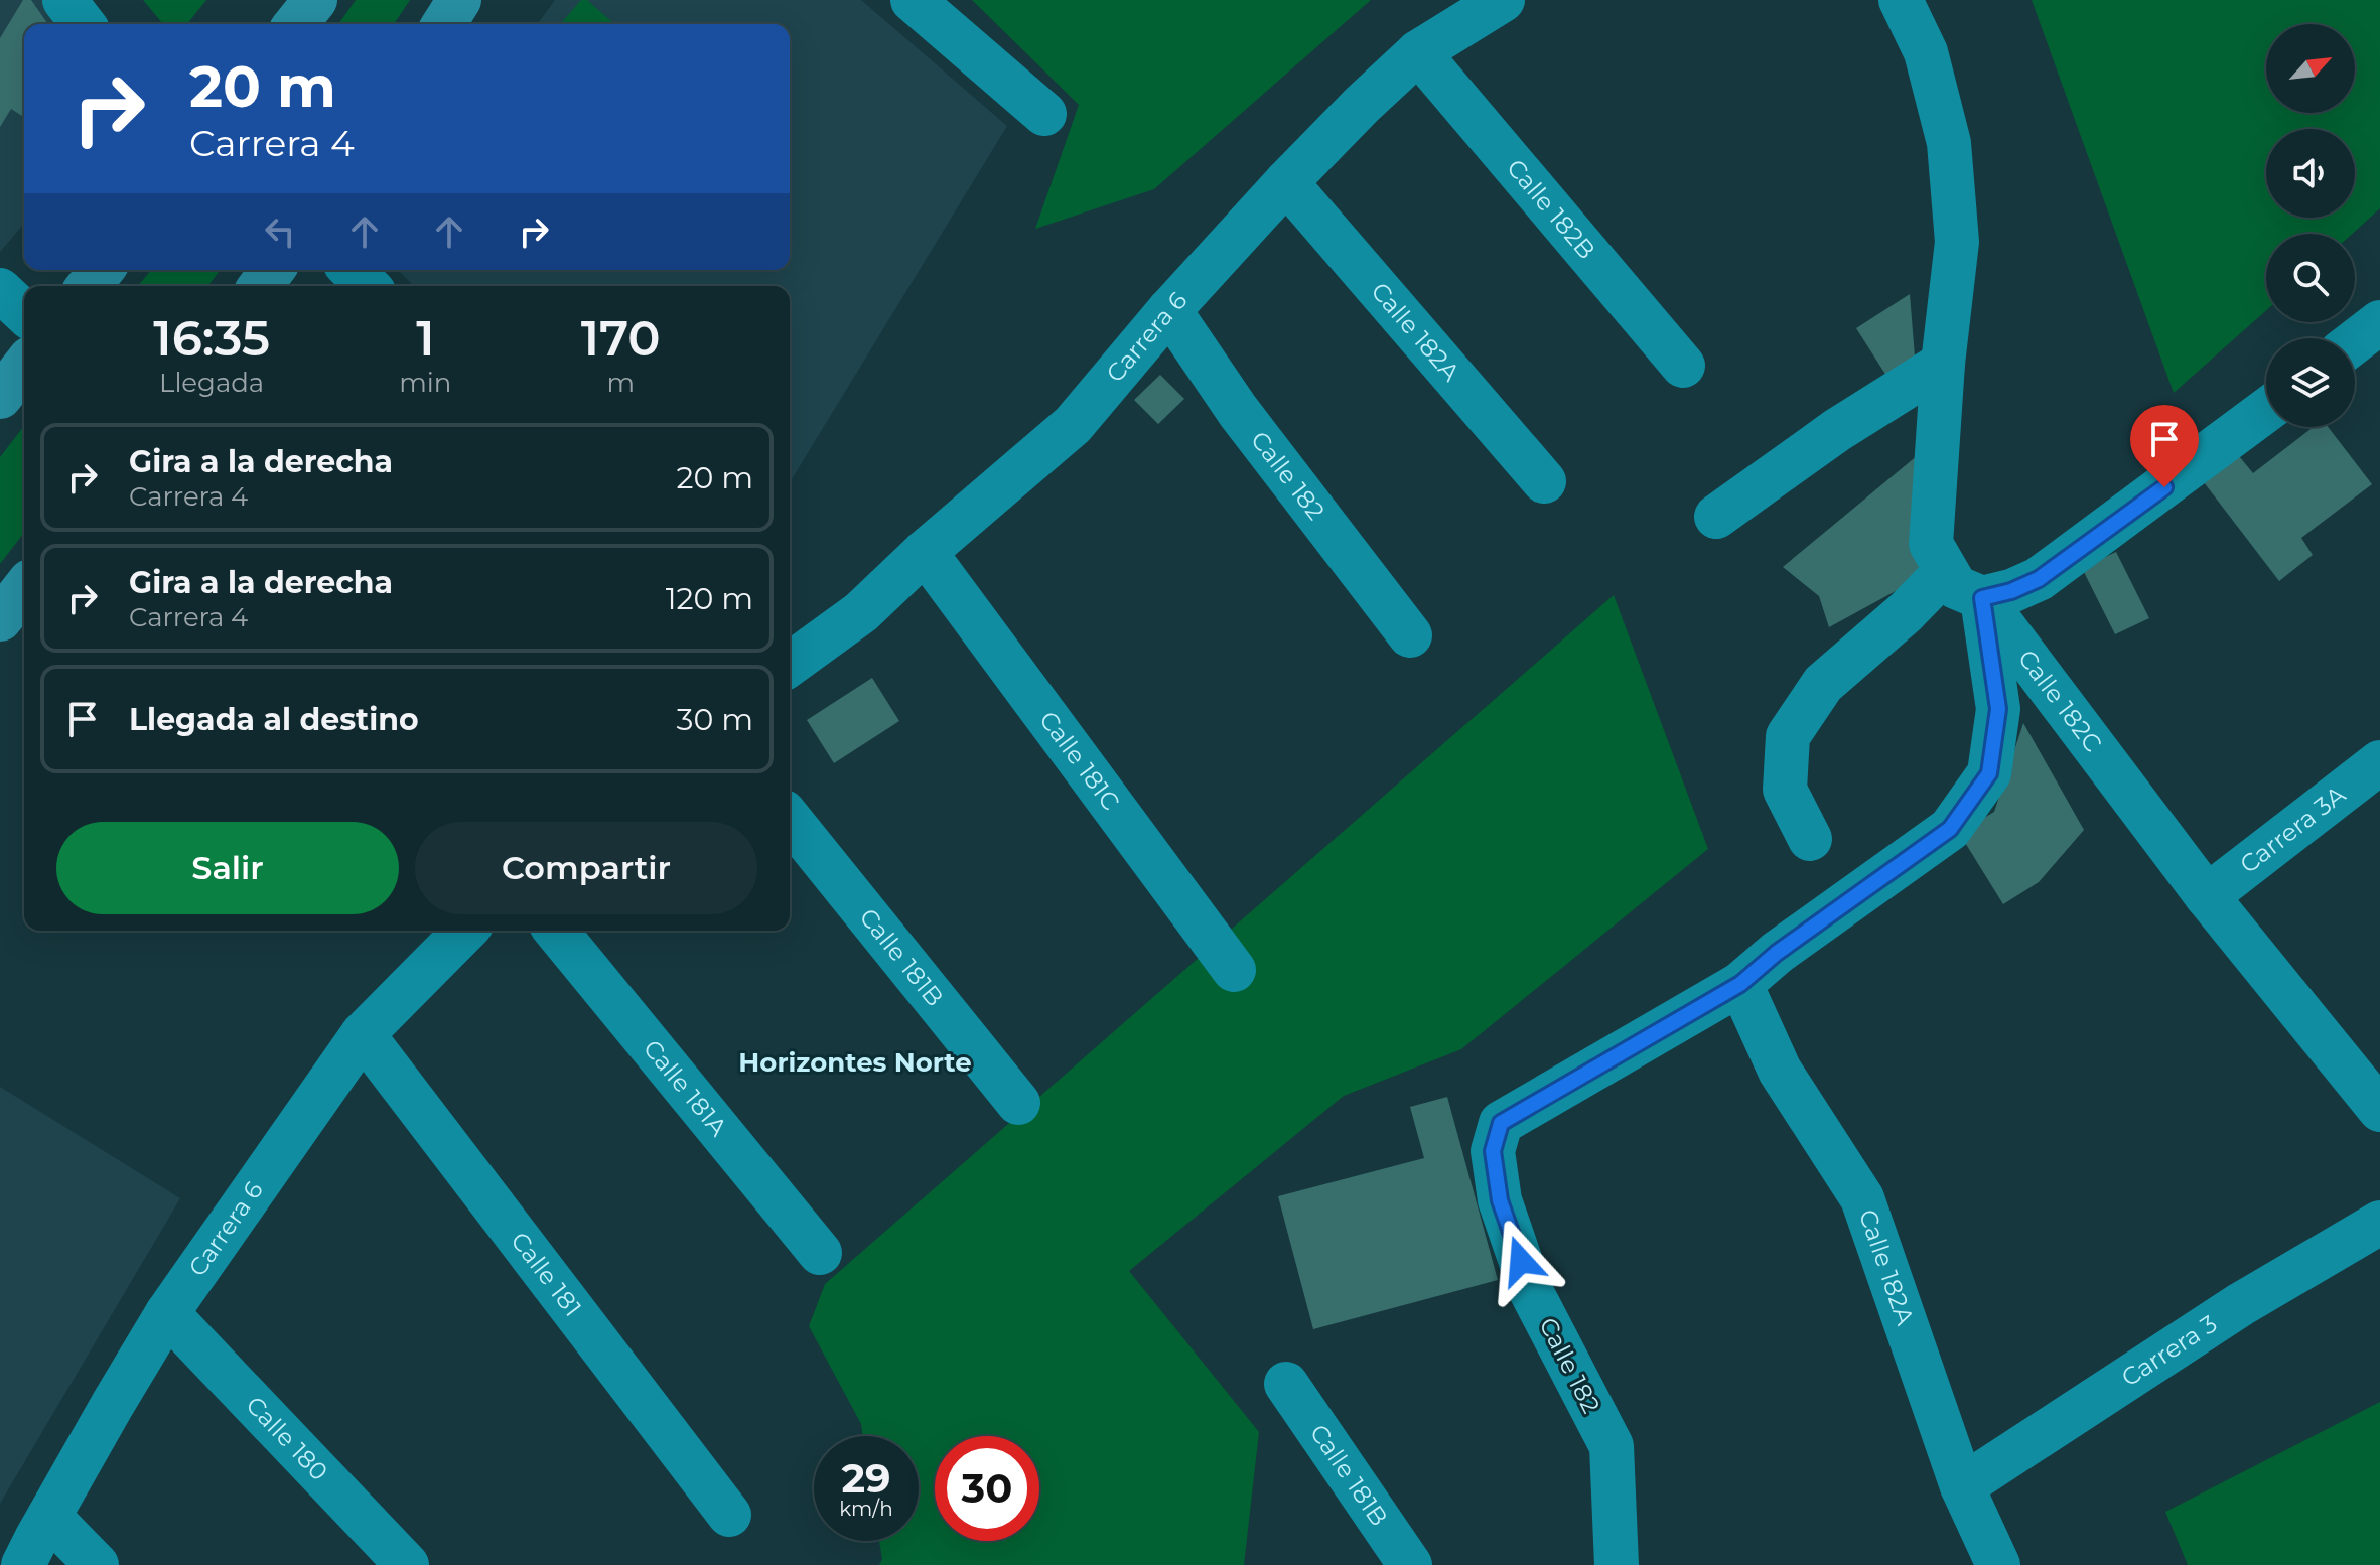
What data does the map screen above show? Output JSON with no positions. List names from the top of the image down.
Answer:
{
  "streets": {
    "street": [
      "Calle 182B",
      "Calle 182A",
      "Carrera 6",
      "Calle 182",
      "Calle 182C",
      "Calle 181C",
      "Carrera 3A",
      "Calle 181B",
      "Calle 181A",
      "Calle 181",
      "Carrera 3",
      "Calle 180"
    ]
  },
  "crossings": [
    ["Calle 182B", "Carrera 6"],
    ["Calle 182A", "Carrera 6"],
    ["Calle 182A", "Calle 182"],
    ["Calle 182A", "Carrera 3"],
    ["Carrera 6", "Calle 182"],
    ["Carrera 6", "Calle 181C"],
    ["Carrera 6", "Calle 181"],
    ["Carrera 6", "Calle 180"],
    ["Calle 182C", "Carrera 3A"]
  ],
  "districts": ["Horizontes Norte"],
  "north": "top right",
  "page": {
    "turn": ["20 m", "Carrera 4"],
    "eta": [
      "16:35",
      "Llegada",
      "1",
      "min",
      "170",
      "m"
    ],
    "list": [
      {
        "name": "Gira a la derecha",
        "note": "Carrera 4",
        "value": "20 m"
      },
      {
        "name": "Gira a la derecha",
        "note": "Carrera 4",
        "value": "120 m"
      },
      {
        "name": "Llegada al destino",
        "value": "30 m"
      }
    ],
    "buttons": ["Salir", "Compartir"],
    "speed": "29 km/h",
    "limit": "30"
  }
}
